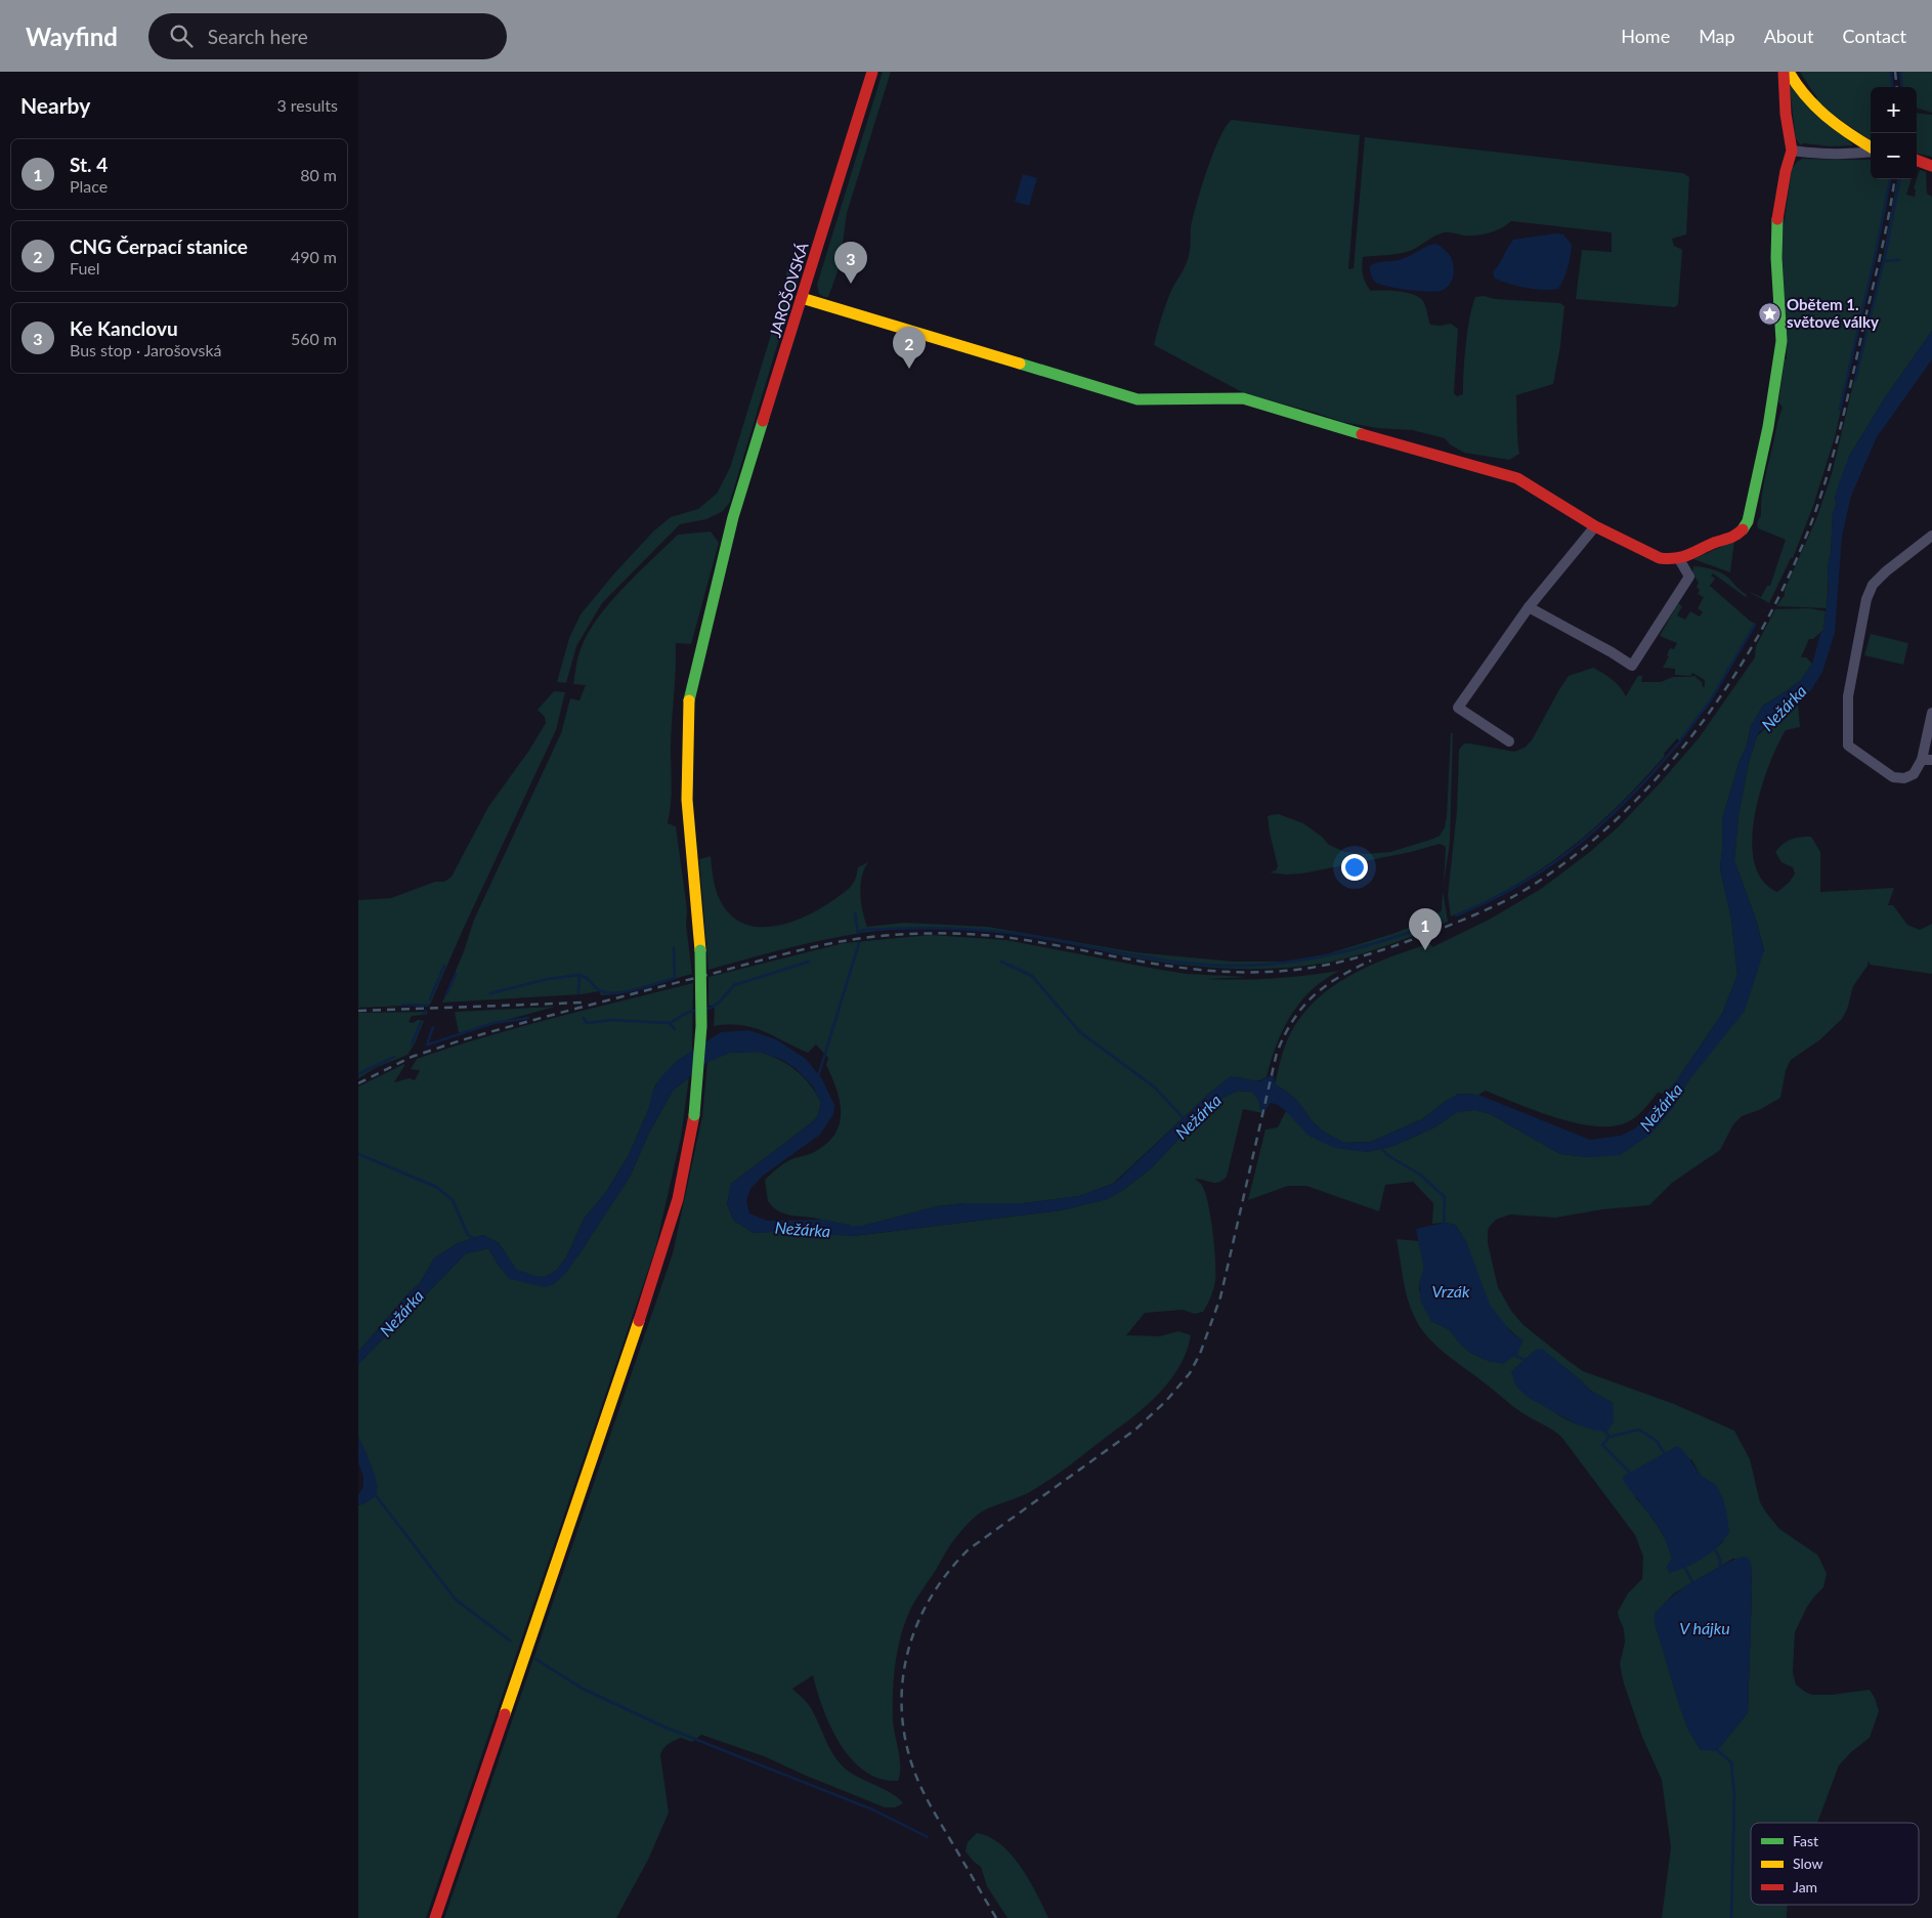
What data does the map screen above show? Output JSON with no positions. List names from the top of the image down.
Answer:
{
  "streets": {
    "main road": ["JAROŠOVSKÁ"]
  },
  "water": ["Nežárka", "Vrzák", "V hájku"],
  "places": {
    "place": ["Obětem 1. světové války"]
  },
  "legend": ["Fast", "Slow", "Jam"],
  "page": {
    "header": "Wayfind",
    "search": "Search here",
    "nav": [
      "Home",
      "Map",
      "About",
      "Contact"
    ],
    "heading": ["Nearby", "3 results"],
    "map_buttons": ["+", "−"],
    "list": [
      {
        "mark": "1",
        "name": "St. 4",
        "note": "Place",
        "value": "80 m"
      },
      {
        "mark": "2",
        "name": "CNG Čerpací stanice",
        "note": "Fuel",
        "value": "490 m"
      },
      {
        "mark": "3",
        "name": "Ke Kanclovu",
        "note": "Bus stop · Jarošovská",
        "value": "560 m"
      }
    ],
    "pins": ["3", "2", "1"]
  }
}
